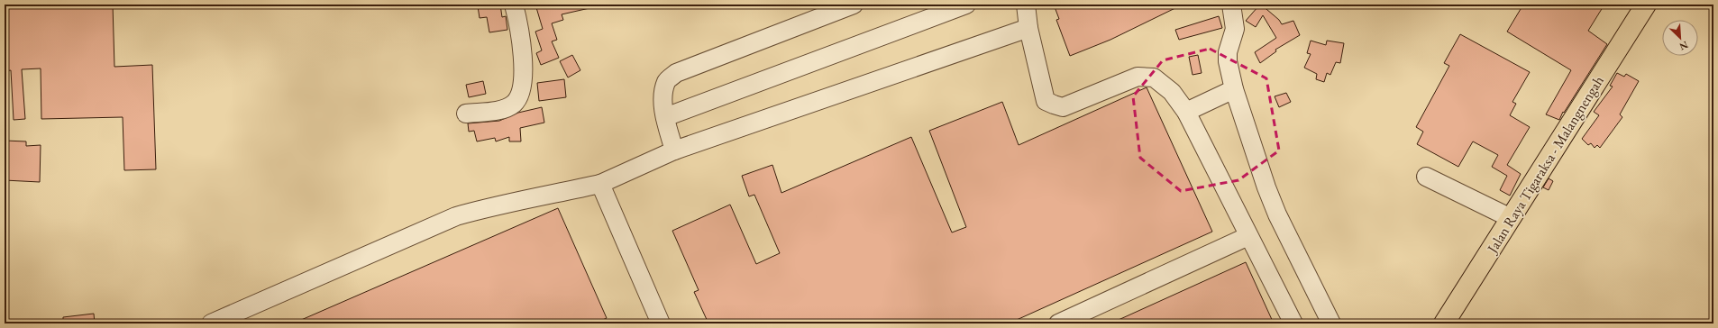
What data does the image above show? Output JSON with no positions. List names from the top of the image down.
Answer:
{
  "streets": {
    "main road": ["Jalan Raya Tigaraksa - Malangnengah"]
  },
  "north": "bottom right"
}
